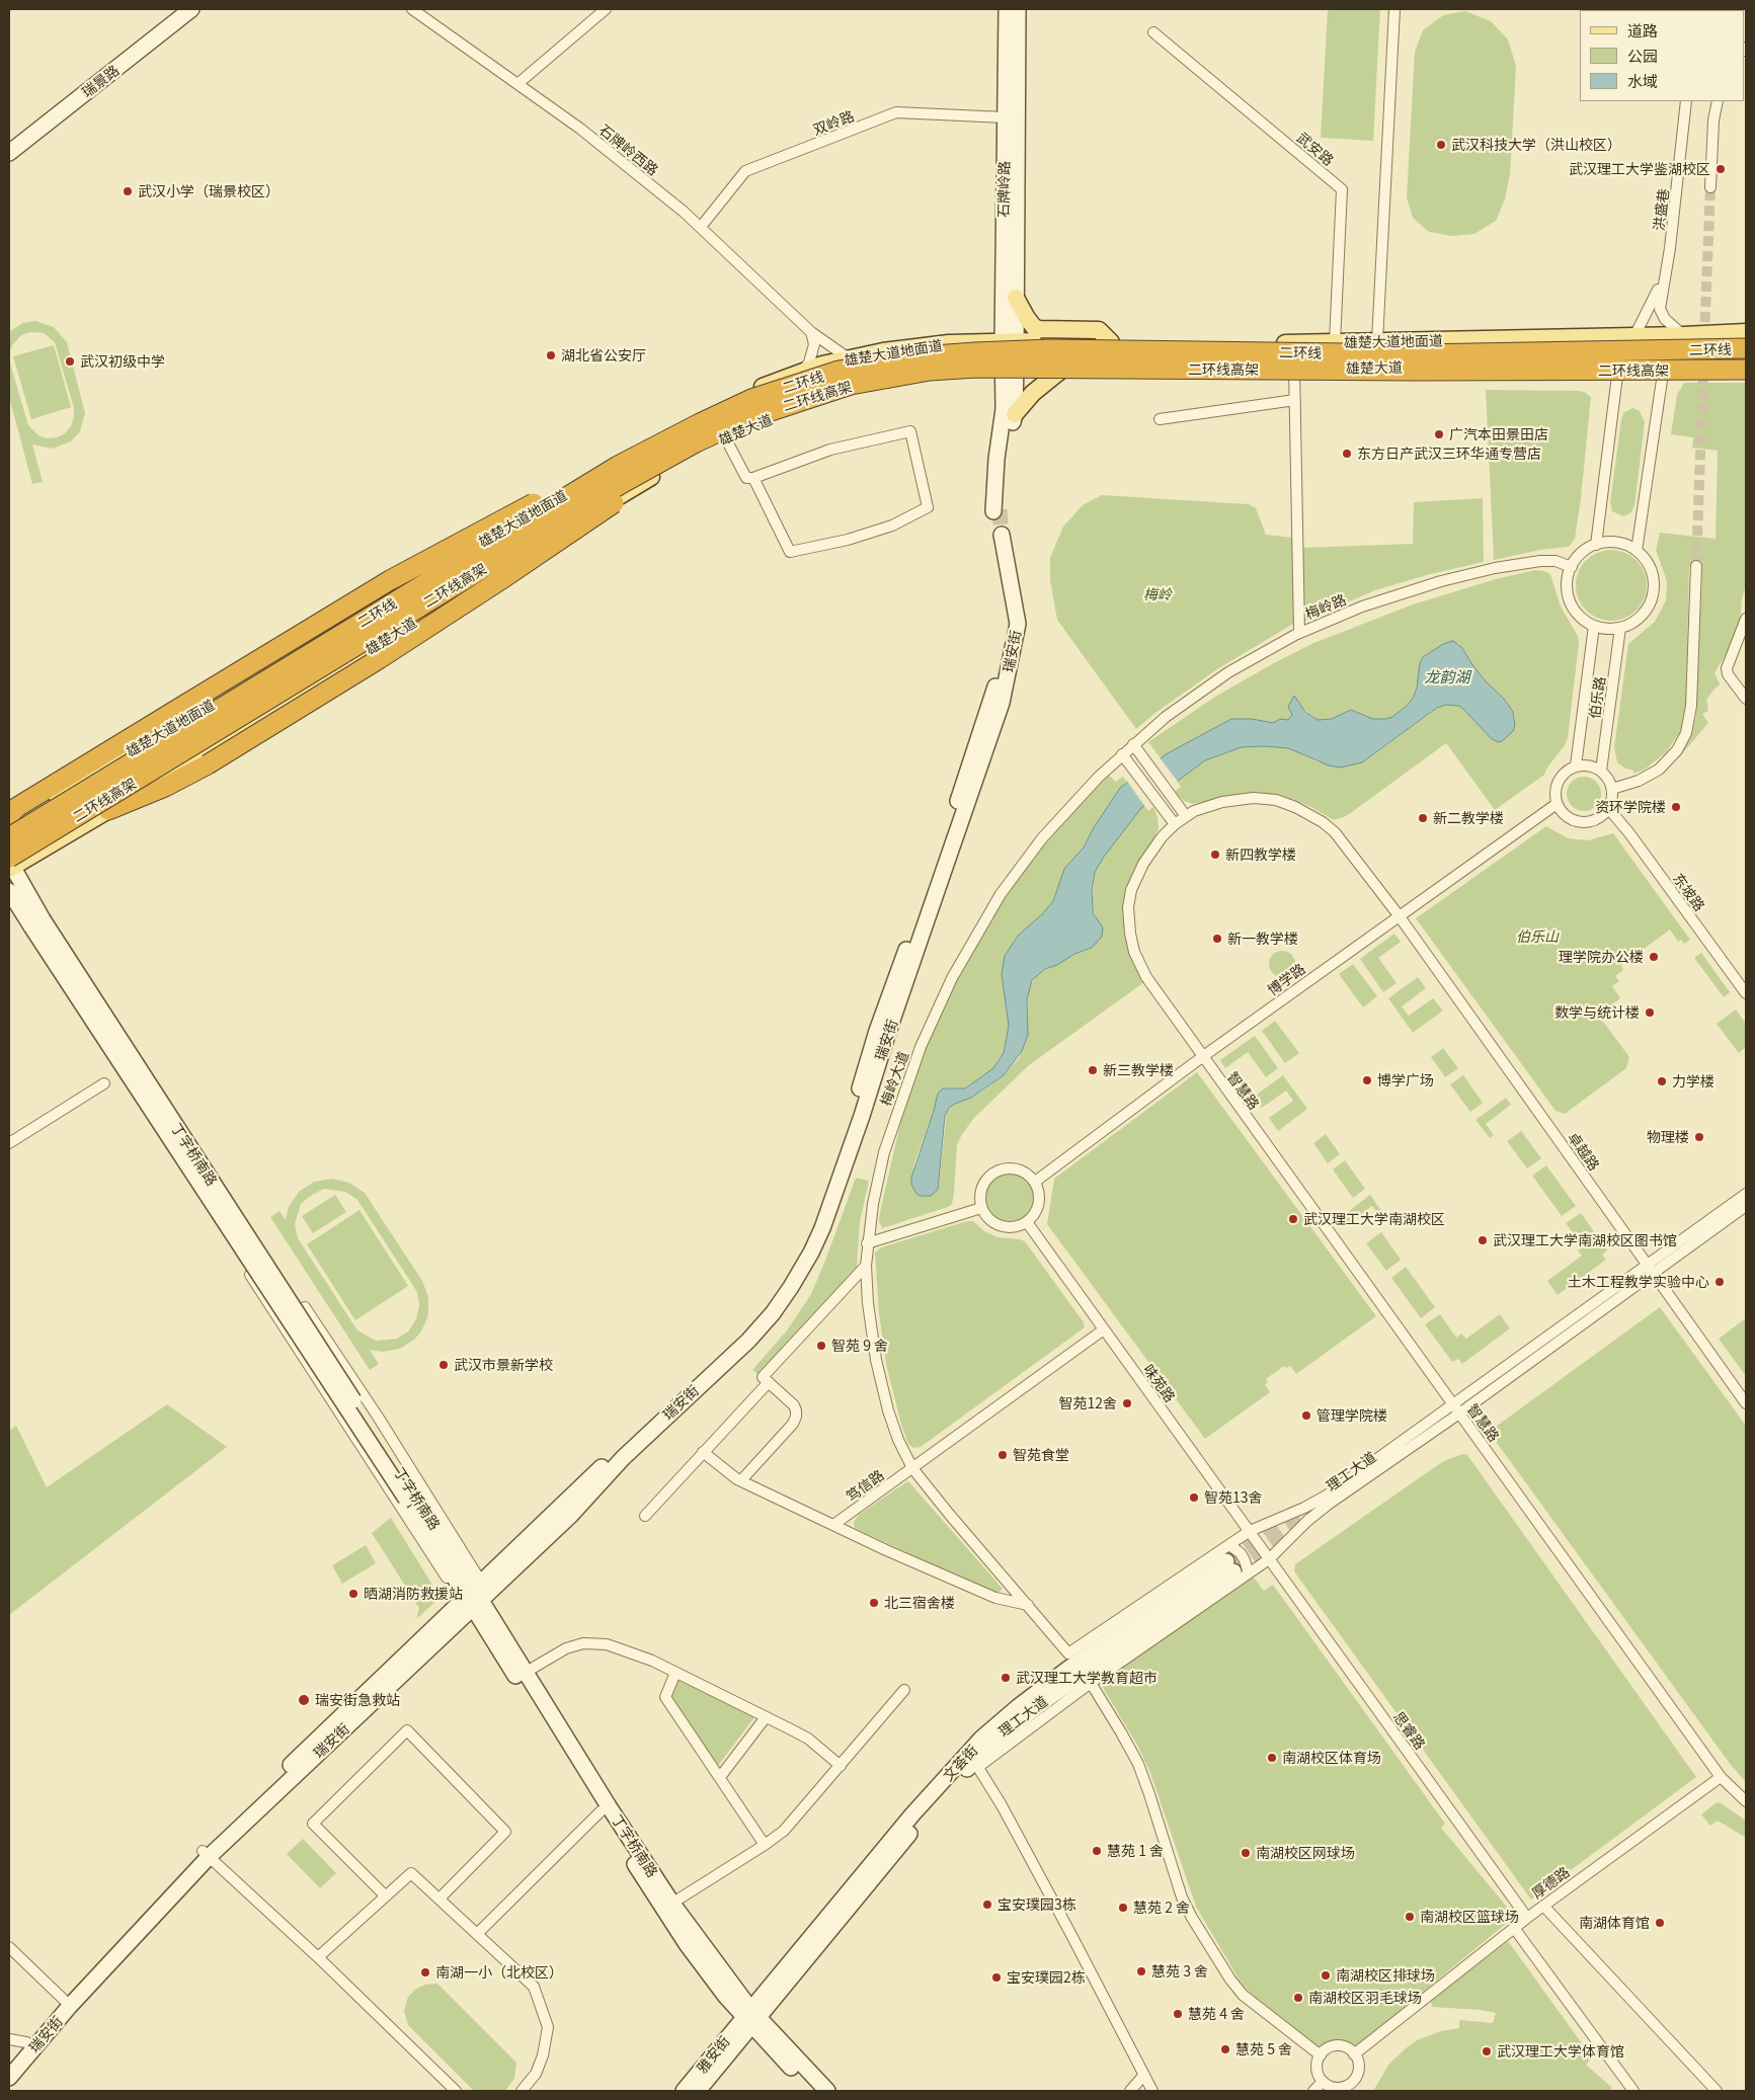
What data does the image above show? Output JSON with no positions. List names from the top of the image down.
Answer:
{
  "streets": {
    "highway": ["二环线", "二环线高架"],
    "main road": [
      "瑞景路",
      "石牌岭路",
      "雄楚大道地面道",
      "雄楚大道",
      "瑞安街",
      "丁字桥南路",
      "文荟街",
      "雅安街"
    ],
    "street": [
      "双岭路",
      "武安路",
      "石牌岭西路",
      "洪盛巷",
      "梅岭路",
      "伯乐路",
      "东坡路",
      "博学路",
      "梅岭大道",
      "智慧路",
      "卓越路",
      "味苑路",
      "理工大道",
      "笃信路",
      "思睿路",
      "厚德路"
    ]
  },
  "crossings": [
    ["双岭路", "石牌岭西路"],
    ["双岭路", "石牌岭路"],
    ["武安路", "雄楚大道地面道"],
    ["石牌岭西路", "雄楚大道地面道"],
    ["石牌岭路", "雄楚大道地面道"],
    ["石牌岭路", "雄楚大道"],
    ["石牌岭路", "二环线高架"],
    ["洪盛巷", "雄楚大道地面道"],
    ["雄楚大道", "二环线高架"],
    ["雄楚大道", "丁字桥南路"],
    ["二环线高架", "丁字桥南路"],
    ["梅岭路", "伯乐路"],
    ["梅岭路", "梅岭大道"],
    ["瑞安街", "丁字桥南路"],
    ["伯乐路", "东坡路"],
    ["伯乐路", "博学路"],
    ["东坡路", "博学路"],
    ["博学路", "智慧路"],
    ["博学路", "卓越路"],
    ["博学路", "味苑路"],
    ["梅岭大道", "理工大道"],
    ["梅岭大道", "笃信路"],
    ["智慧路", "卓越路"],
    ["智慧路", "理工大道"],
    ["智慧路", "厚德路"],
    ["卓越路", "理工大道"],
    ["丁字桥南路", "文荟街"],
    ["丁字桥南路", "雅安街"],
    ["味苑路", "理工大道"],
    ["味苑路", "笃信路"],
    ["味苑路", "思睿路"],
    ["理工大道", "思睿路"],
    ["理工大道", "文荟街"],
    ["思睿路", "厚德路"],
    ["文荟街", "雅安街"]
  ],
  "water": ["龙韵湖"],
  "parks": ["梅岭", "伯乐山"],
  "places": [
    "武汉科技大学（洪山校区）",
    "武汉理工大学鉴湖校区",
    "武汉小学（瑞景校区）",
    "湖北省公安厅",
    "武汉初级中学",
    "广汽本田景田店",
    "东方日产武汉三环华通专营店",
    "资环学院楼",
    "新二教学楼",
    "新四教学楼",
    "新一教学楼",
    "理学院办公楼",
    "数学与统计楼",
    "新三教学楼",
    "博学广场",
    "力学楼",
    "物理楼",
    "武汉理工大学南湖校区",
    "武汉理工大学南湖校区图书馆",
    "土木工程教学实验中心",
    "智苑 9 舍",
    "武汉市景新学校",
    "智苑12舍",
    "管理学院楼",
    "智苑食堂",
    "智苑13舍",
    "晒湖消防救援站",
    "北三宿舍楼",
    "武汉理工大学教育超市",
    "瑞安街急救站",
    "南湖校区体育场",
    "慧苑 1 舍",
    "南湖校区网球场",
    "宝安璞园3栋",
    "慧苑 2 舍",
    "南湖校区篮球场",
    "南湖体育馆",
    "慧苑 3 舍",
    "南湖一小（北校区）",
    "南湖校区排球场",
    "宝安璞园2栋",
    "南湖校区羽毛球场",
    "慧苑 4 舍",
    "慧苑 5 舍",
    "武汉理工大学体育馆"
  ],
  "legend": ["道路", "公园", "水域"]
}
